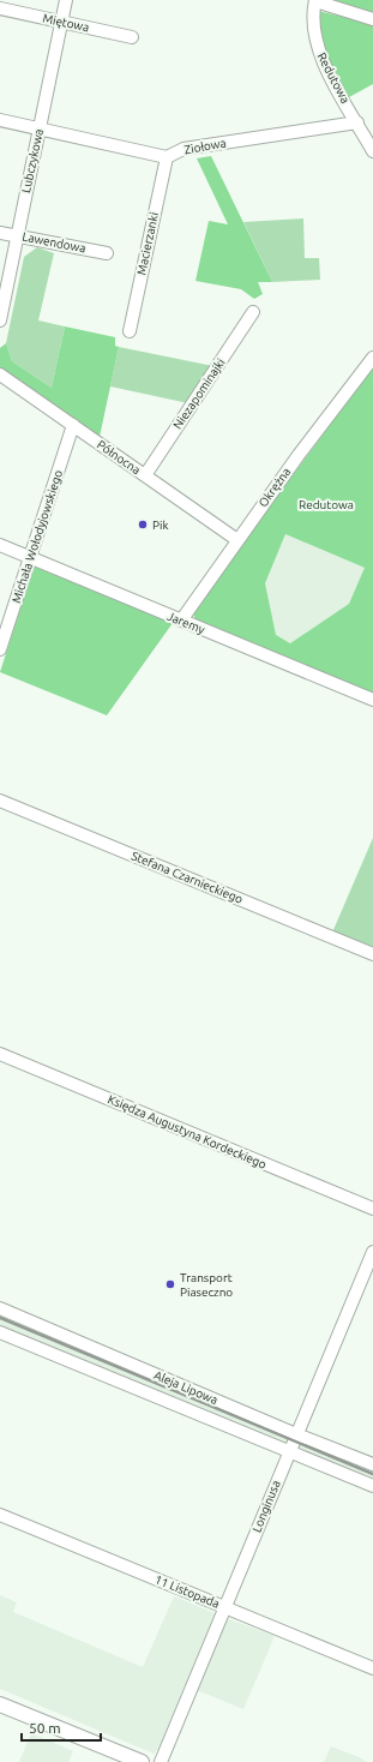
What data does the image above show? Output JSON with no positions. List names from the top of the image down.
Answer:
{
  "streets": {
    "street": [
      "Miętowa",
      "Redutowa",
      "Ziołowa",
      "Lubczykowa",
      "Lawendowa",
      "Macierzanki",
      "Niezapominajki",
      "Północna",
      "Okrężna",
      "Michała Wołodyjowskiego",
      "Jaremy",
      "Stefana Czarnieckiego",
      "Księdza Augustyna Kordeckiego",
      "Aleja Lipowa",
      "Longinusa",
      "11 Listopada"
    ]
  },
  "crossings": [
    ["Miętowa", "Lubczykowa"],
    ["Redutowa", "Ziołowa"],
    ["Ziołowa", "Macierzanki"],
    ["Lubczykowa", "Lawendowa"],
    ["Niezapominajki", "Północna"],
    ["Północna", "Okrężna"],
    ["Północna", "Michała Wołodyjowskiego"],
    ["Okrężna", "Jaremy"],
    ["Michała Wołodyjowskiego", "Jaremy"],
    ["Aleja Lipowa", "Longinusa"],
    ["Longinusa", "11 Listopada"]
  ],
  "parks": ["Redutowa"],
  "places": ["Pik", "Transport Piaseczno"],
  "scale_bar": "50 m"
}
